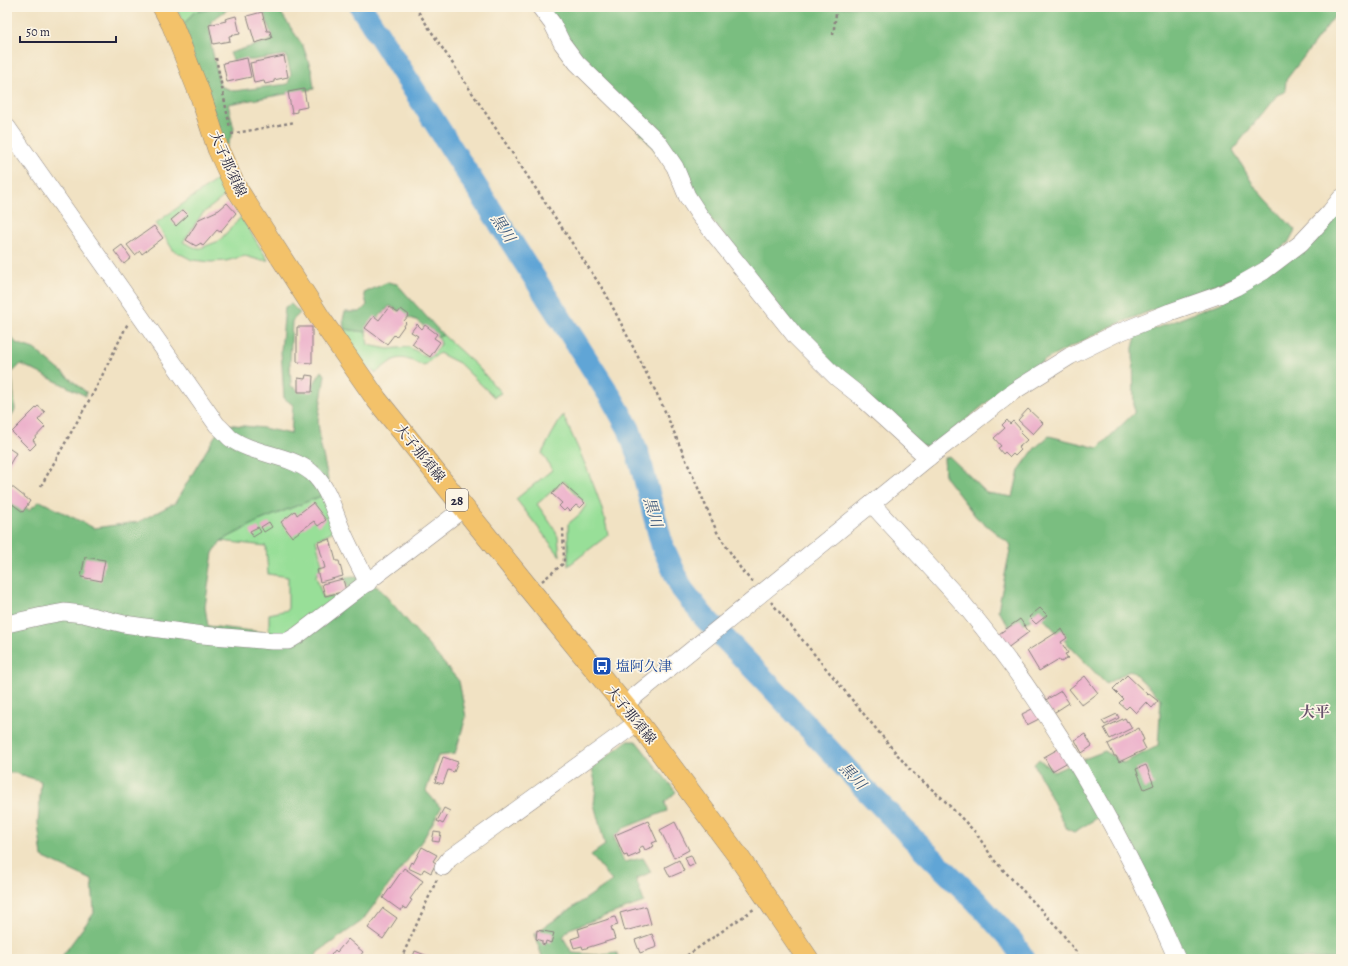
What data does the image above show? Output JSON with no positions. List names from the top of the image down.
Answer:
{
  "streets": {
    "main road": ["大子那須線", "28"]
  },
  "districts": ["大平"],
  "water": ["黒川"],
  "places": {
    "bus stop": ["塩阿久津"]
  },
  "scale_bar": "50 m"
}
